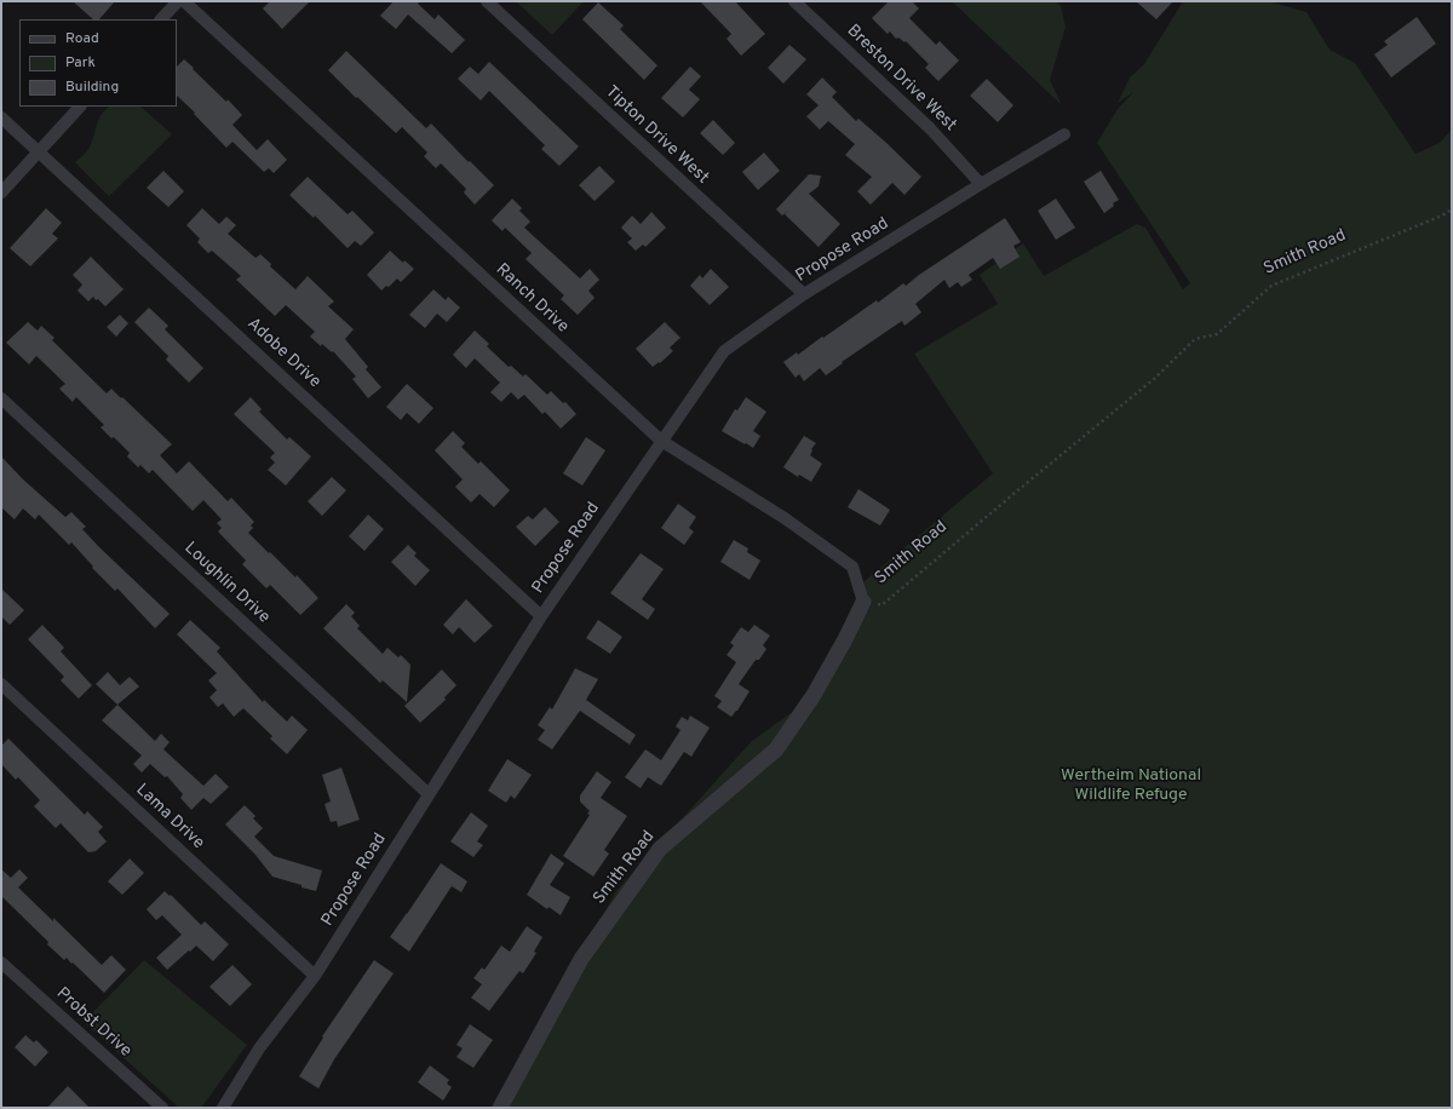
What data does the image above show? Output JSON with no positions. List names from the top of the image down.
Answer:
{
  "streets": {
    "street": [
      "Breston Drive West",
      "Tipton Drive West",
      "Propose Road",
      "Smith Road",
      "Ranch Drive",
      "Adobe Drive",
      "Loughlin Drive",
      "Lama Drive",
      "Probst Drive"
    ]
  },
  "crossings": [
    ["Breston Drive West", "Propose Road"],
    ["Tipton Drive West", "Propose Road"],
    ["Propose Road", "Ranch Drive"],
    ["Propose Road", "Adobe Drive"],
    ["Propose Road", "Loughlin Drive"],
    ["Propose Road", "Lama Drive"],
    ["Smith Road", "Ranch Drive"]
  ],
  "parks": ["Wertheim National Wildlife Refuge"],
  "legend": ["Road", "Park", "Building"]
}
